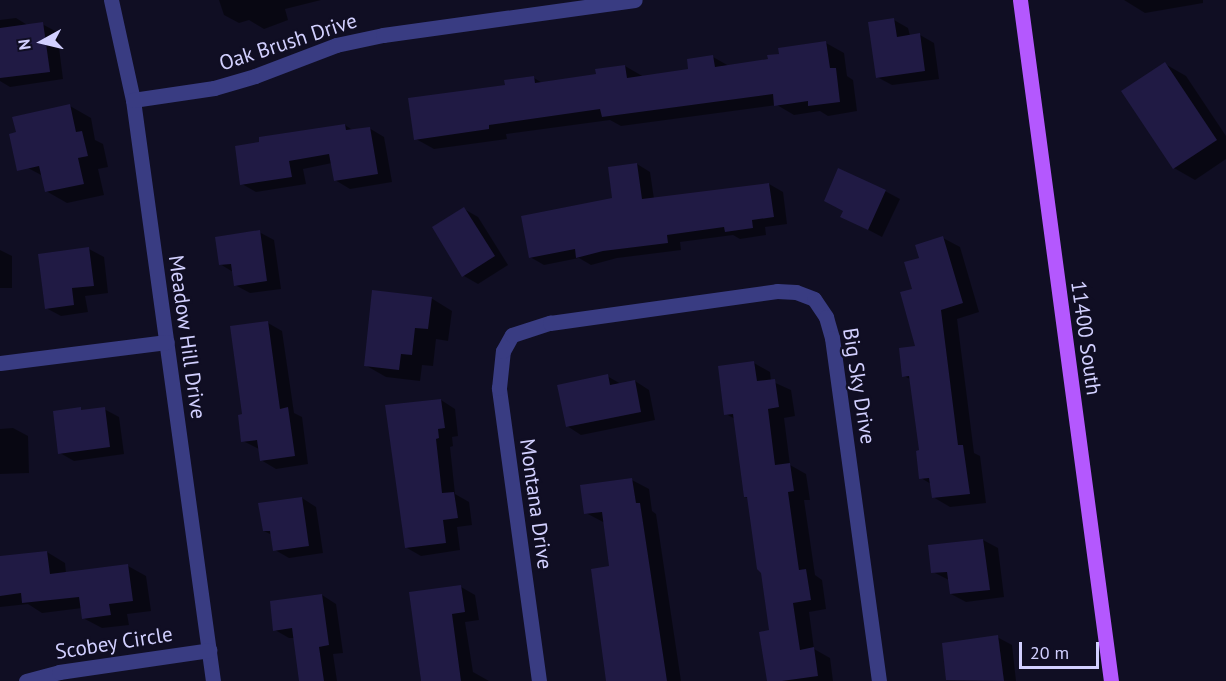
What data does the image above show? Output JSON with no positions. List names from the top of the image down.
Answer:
{
  "streets": {
    "main road": ["11400 South"],
    "street": [
      "Oak Brush Drive",
      "Meadow Hill Drive",
      "Big Sky Drive",
      "Montana Drive",
      "Scobey Circle"
    ]
  },
  "crossings": [
    ["Oak Brush Drive", "Meadow Hill Drive"],
    ["Meadow Hill Drive", "Scobey Circle"],
    ["Big Sky Drive", "Montana Drive"]
  ],
  "scale_bar": "20 m",
  "north": "left"
}
